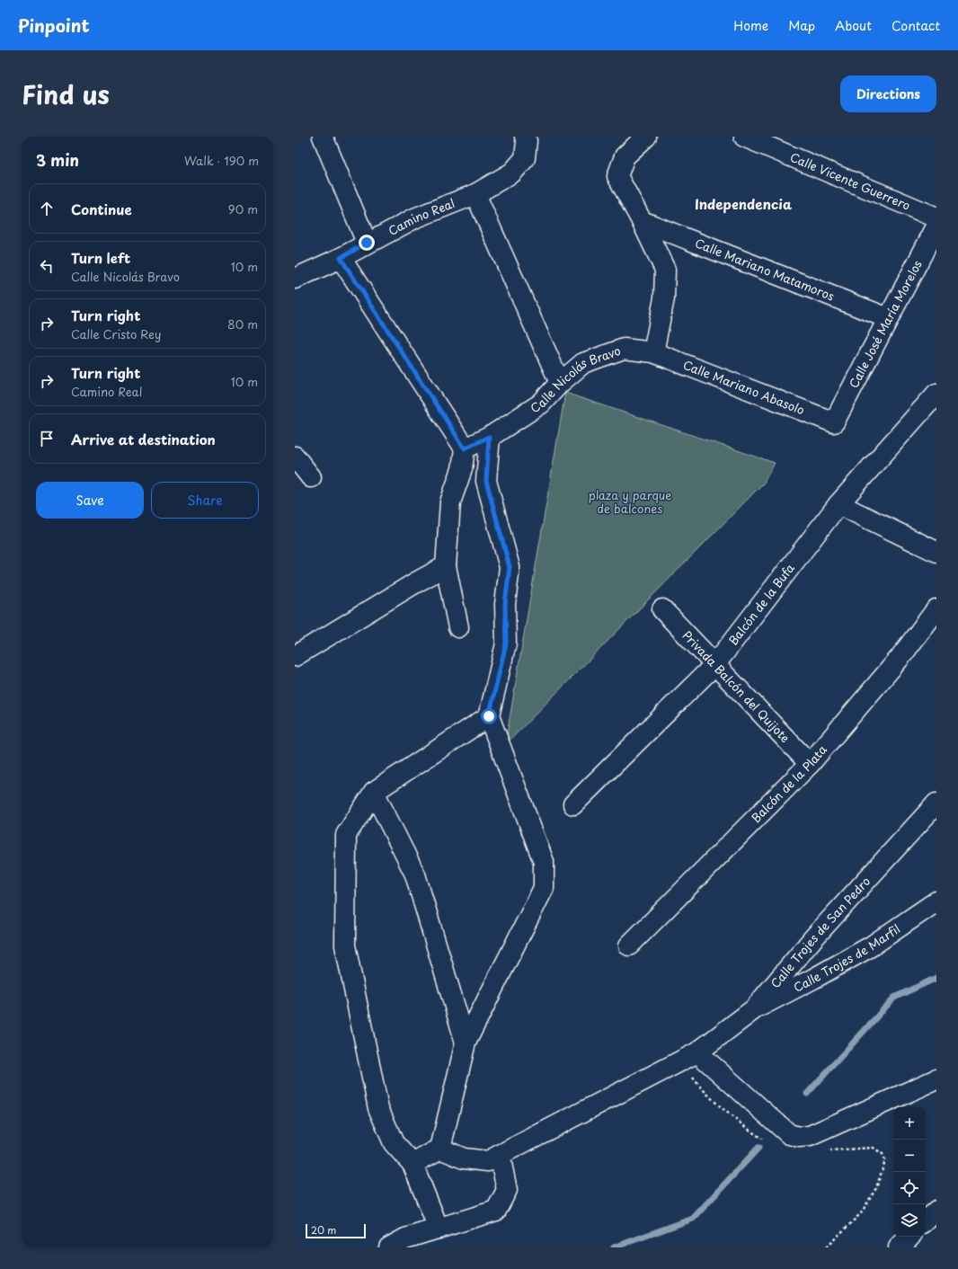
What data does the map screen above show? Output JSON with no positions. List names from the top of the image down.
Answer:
{
  "streets": {
    "street": [
      "Calle Vicente Guerrero",
      "Camino Real",
      "Calle Mariano Matamoros",
      "Calle José María Morelos",
      "Calle Nicolás Bravo",
      "Calle Mariano Abasolo",
      "Balcón de la Bufa",
      "Privada Balcón del Quijote",
      "Balcón de la Plata",
      "Calle Trojes de San Pedro",
      "Calle Trojes de Marfil"
    ]
  },
  "crossings": [
    ["Calle Mariano Matamoros", "Calle José María Morelos"],
    ["Calle José María Morelos", "Calle Mariano Abasolo"],
    ["Calle Nicolás Bravo", "Calle Mariano Abasolo"],
    ["Balcón de la Bufa", "Privada Balcón del Quijote"],
    ["Privada Balcón del Quijote", "Balcón de la Plata"],
    ["Calle Trojes de San Pedro", "Calle Trojes de Marfil"]
  ],
  "districts": ["Independencia"],
  "parks": ["plaza y parque de balcones"],
  "scale_bar": "20 m",
  "page": {
    "header": "Pinpoint",
    "nav": [
      "Home",
      "Map",
      "About",
      "Contact"
    ],
    "title": "Find us",
    "buttons": [
      "Directions",
      ["Save", "Share"]
    ],
    "heading": ["3 min", "Walk · 190 m"],
    "list": [
      ["Continue", "90 m"],
      ["Turn left", "Calle Nicolás Bravo", "10 m"],
      ["Turn right", "Calle Cristo Rey", "80 m"],
      ["Turn right", "Camino Real", "10 m"],
      "Arrive at destination"
    ],
    "map_buttons": ["+", "−"],
    "scale": "20 m"
  }
}
